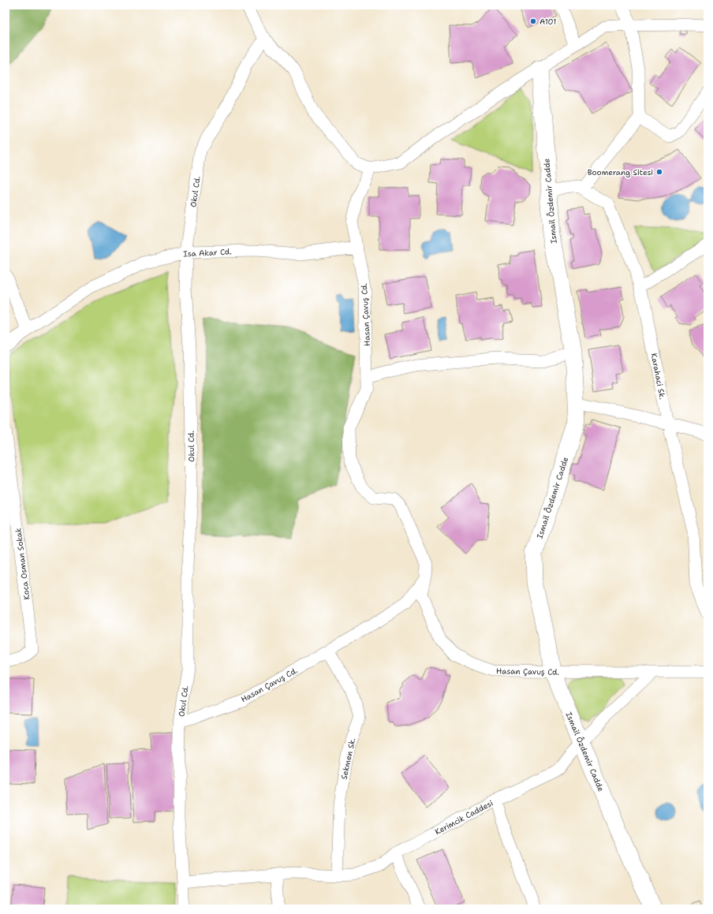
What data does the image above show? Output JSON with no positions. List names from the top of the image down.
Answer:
{
  "streets": {
    "street": [
      "Okul Cd.",
      "Ismail Ôzdemir Cadde",
      "Isa Akar Cd.",
      "Hasan Çavuş Cd.",
      "Karahaci Sk.",
      "Koca Osman Sokak",
      "Sekmen Sk.",
      "Kerimcik Caddesi"
    ]
  },
  "crossings": [
    ["Okul Cd.", "Isa Akar Cd."],
    ["Okul Cd.", "Hasan Çavuş Cd."],
    ["Okul Cd.", "Kerimcik Caddesi"],
    ["Ismail Ôzdemir Cadde", "Hasan Çavuş Cd."],
    ["Ismail Ôzdemir Cadde", "Karahaci Sk."],
    ["Ismail Ôzdemir Cadde", "Kerimcik Caddesi"],
    ["Isa Akar Cd.", "Hasan Çavuş Cd."],
    ["Hasan Çavuş Cd.", "Sekmen Sk."],
    ["Hasan Çavuş Cd.", "Kerimcik Caddesi"],
    ["Sekmen Sk.", "Kerimcik Caddesi"]
  ],
  "places": ["A101", "Boomerang Sitesi"]
}
